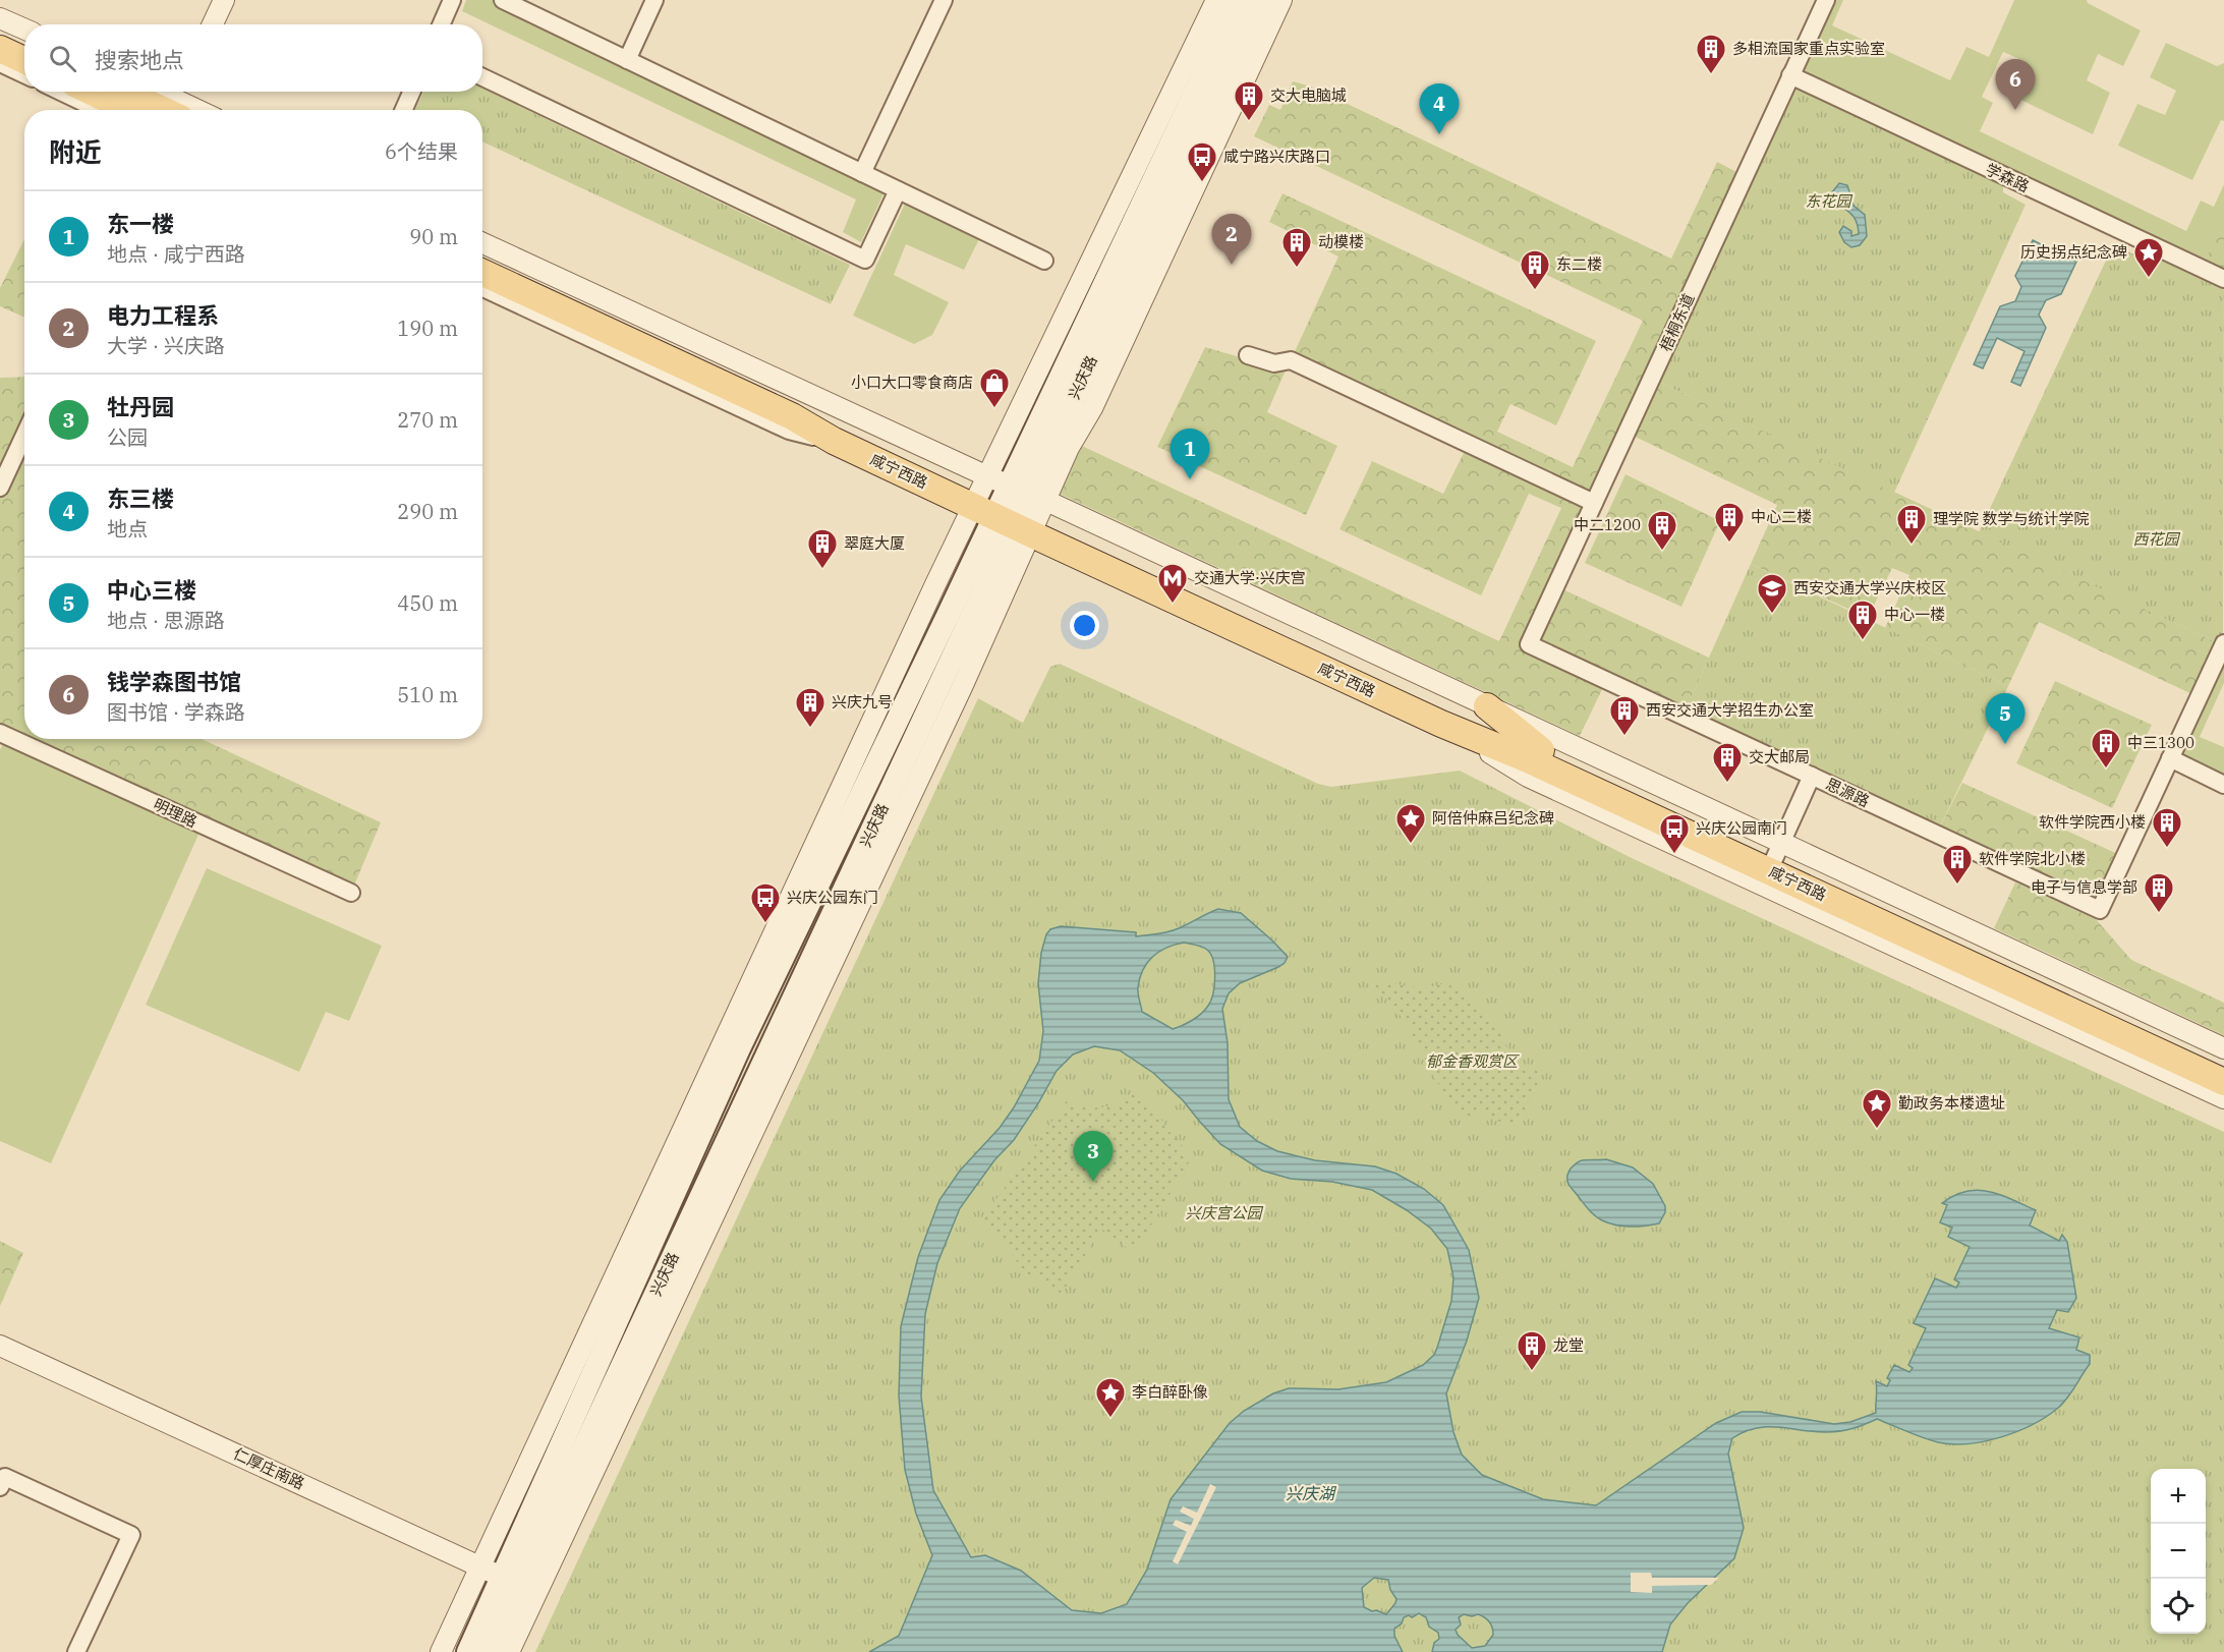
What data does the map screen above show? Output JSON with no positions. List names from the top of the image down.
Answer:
{
  "streets": {
    "main road": ["兴庆路", "咸宁西路"],
    "street": [
      "学森路",
      "梧桐东道",
      "思源路",
      "明理路",
      "仁厚庄南路"
    ]
  },
  "crossings": [
    ["学森路", "梧桐东道"],
    ["梧桐东道", "思源路"],
    ["兴庆路", "咸宁西路"],
    ["兴庆路", "仁厚庄南路"]
  ],
  "water": ["兴庆湖"],
  "parks": [
    "东花园",
    "西花园",
    "郁金香观赏区",
    "兴庆宫公园"
  ],
  "places": {
    "building": [
      "多相流国家重点实验室",
      "交大电脑城",
      "动模楼",
      "东二楼",
      "中心二楼",
      "理学院 数学与统计学院",
      "中二1200",
      "翠庭大厦",
      "中心一楼",
      "兴庆九号",
      "西安交通大学招生办公室",
      "中三1300",
      "交大邮局",
      "软件学院西小楼",
      "软件学院北小楼",
      "电子与信息学部",
      "龙堂"
    ],
    "bus stop": ["咸宁路兴庆路口", "兴庆公园南门", "兴庆公园东门"],
    "place": [
      "历史拐点纪念碑",
      "阿倍仲麻吕纪念碑",
      "勤政务本楼遗址",
      "李白醉卧像"
    ],
    "shop": ["小口大口零食商店"],
    "metro station": ["交通大学·兴庆宫"],
    "school or university": ["西安交通大学兴庆校区"]
  },
  "page": {
    "search": "搜索地点",
    "pins": [
      "6",
      "4",
      "2",
      "1",
      "5",
      "3"
    ],
    "heading": ["附近", "6个结果"],
    "list": [
      {
        "mark": "1",
        "name": "东一楼",
        "note": "地点 · 咸宁西路",
        "value": "90 m"
      },
      {
        "mark": "2",
        "name": "电力工程系",
        "note": "大学 · 兴庆路",
        "value": "190 m"
      },
      {
        "mark": "3",
        "name": "牡丹园",
        "note": "公园",
        "value": "270 m"
      },
      {
        "mark": "4",
        "name": "东三楼",
        "note": "地点",
        "value": "290 m"
      },
      {
        "mark": "5",
        "name": "中心三楼",
        "note": "地点 · 思源路",
        "value": "450 m"
      },
      {
        "mark": "6",
        "name": "钱学森图书馆",
        "note": "图书馆 · 学森路",
        "value": "510 m"
      }
    ],
    "map_buttons": ["+", "−"]
  }
}
